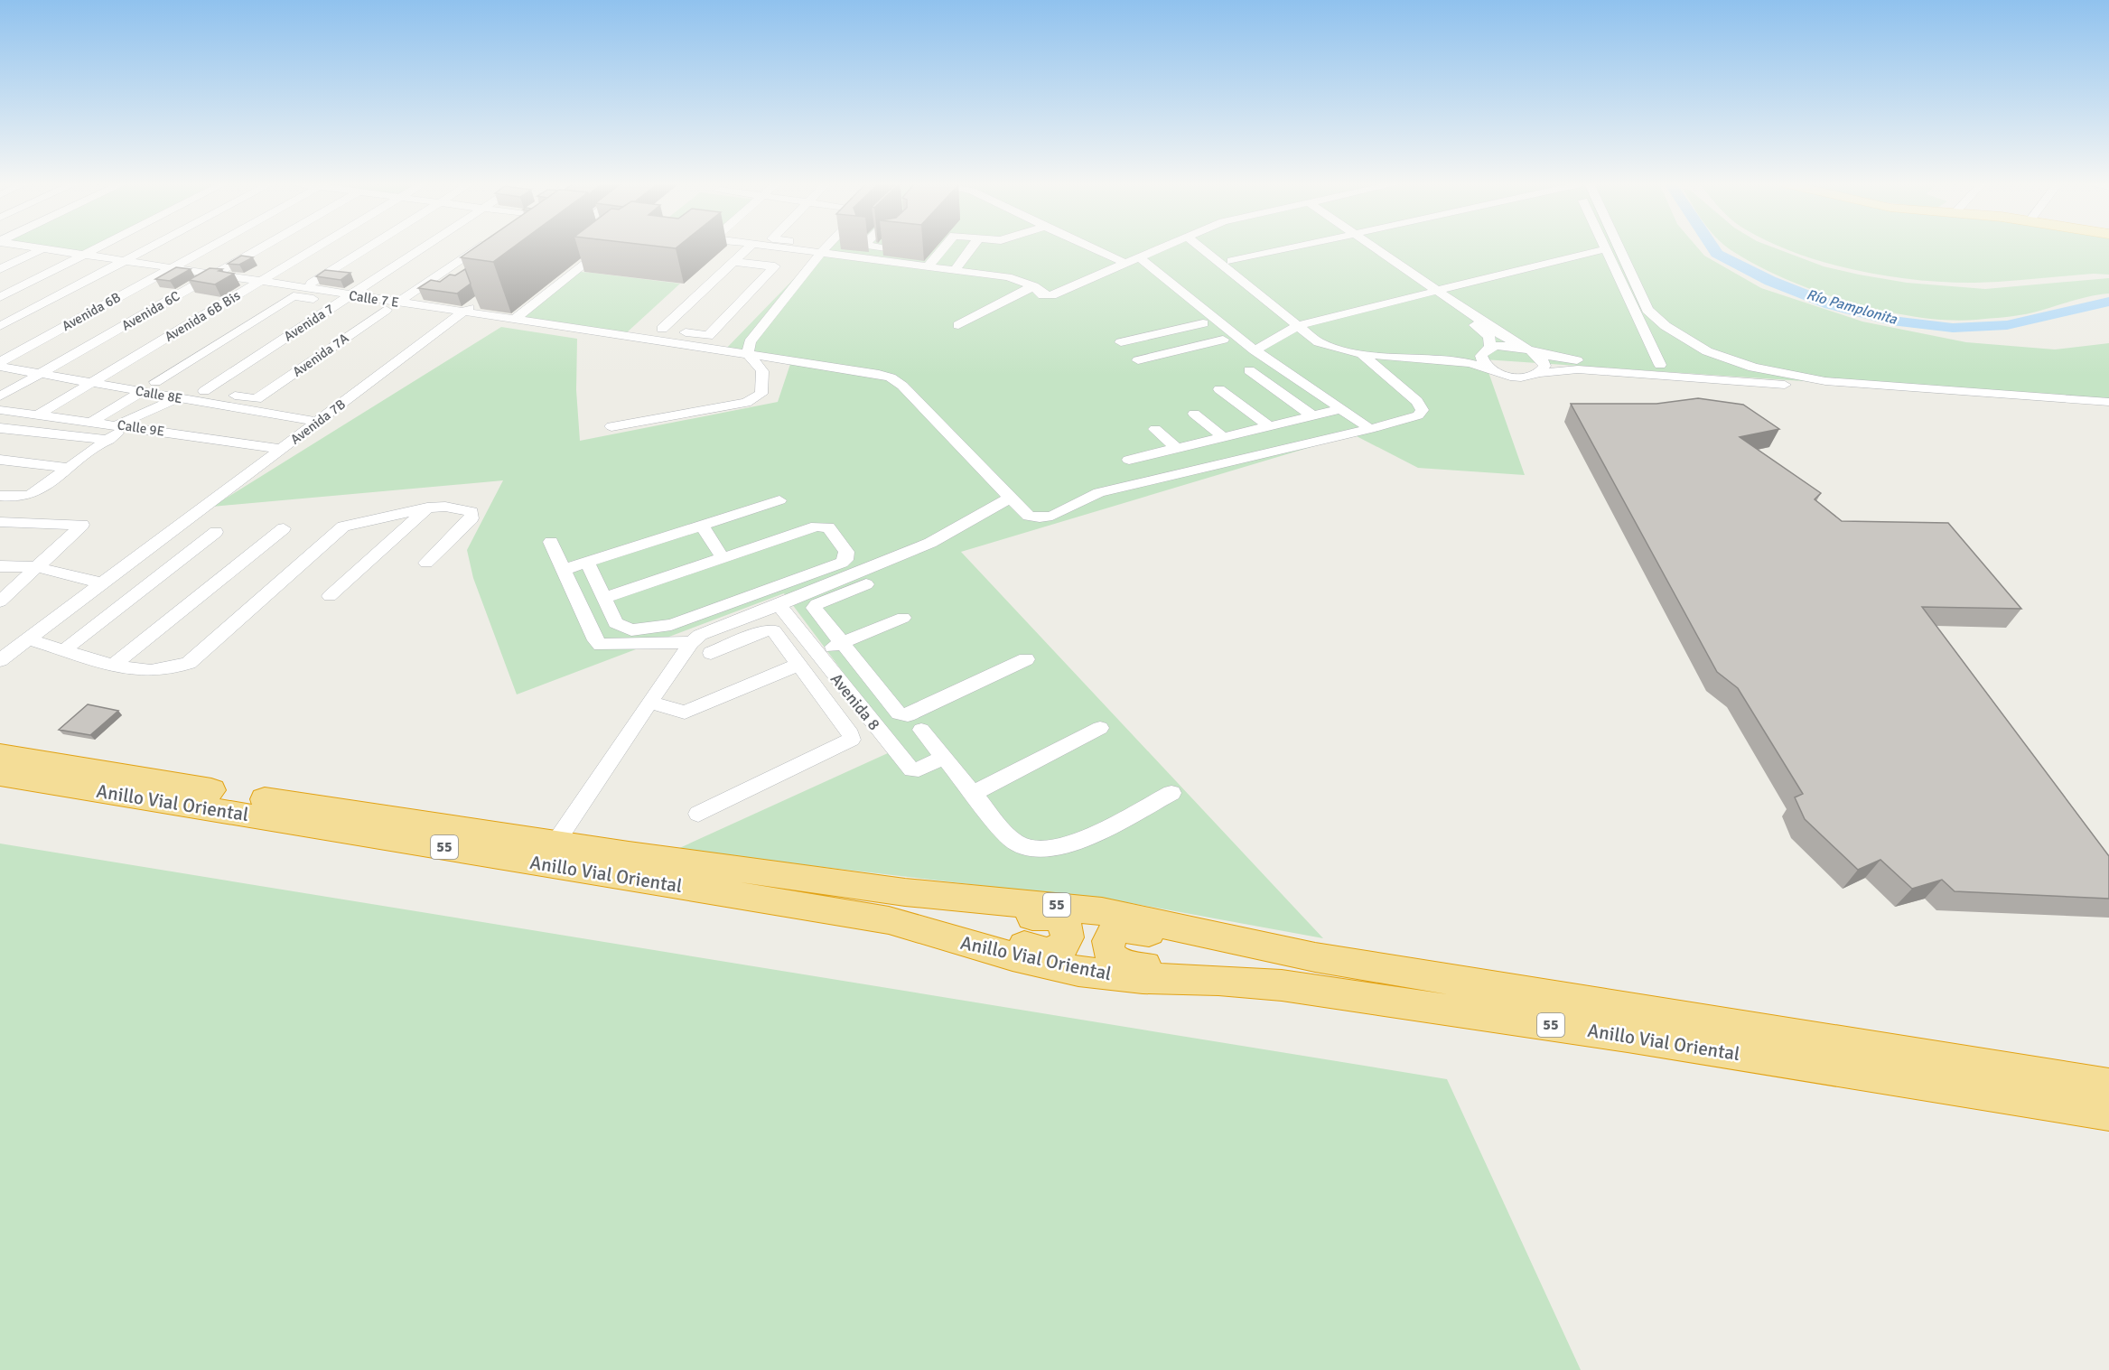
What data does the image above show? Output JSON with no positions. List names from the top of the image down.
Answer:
{
  "streets": {
    "highway": ["Anillo Vial Oriental", "55"],
    "street": [
      "Calle 7 E",
      "Avenida 6C",
      "Avenida 6B",
      "Avenida 6B Bis",
      "Avenida 7",
      "Avenida 7A",
      "Calle 8E",
      "Avenida 7B",
      "Calle 9E",
      "Avenida 8"
    ]
  },
  "crossings": [
    ["Calle 7 E", "Avenida 6C"],
    ["Calle 7 E", "Avenida 6B"],
    ["Calle 7 E", "Avenida 6B Bis"],
    ["Calle 7 E", "Avenida 7"],
    ["Calle 7 E", "Avenida 7A"],
    ["Calle 7 E", "Avenida 7B"],
    ["Avenida 6C", "Calle 8E"],
    ["Avenida 6B Bis", "Calle 8E"],
    ["Avenida 6B Bis", "Calle 9E"],
    ["Avenida 7", "Avenida 7A"],
    ["Calle 8E", "Avenida 7B"],
    ["Avenida 7B", "Calle 9E"]
  ],
  "water": ["Río Pamplonita"]
}
